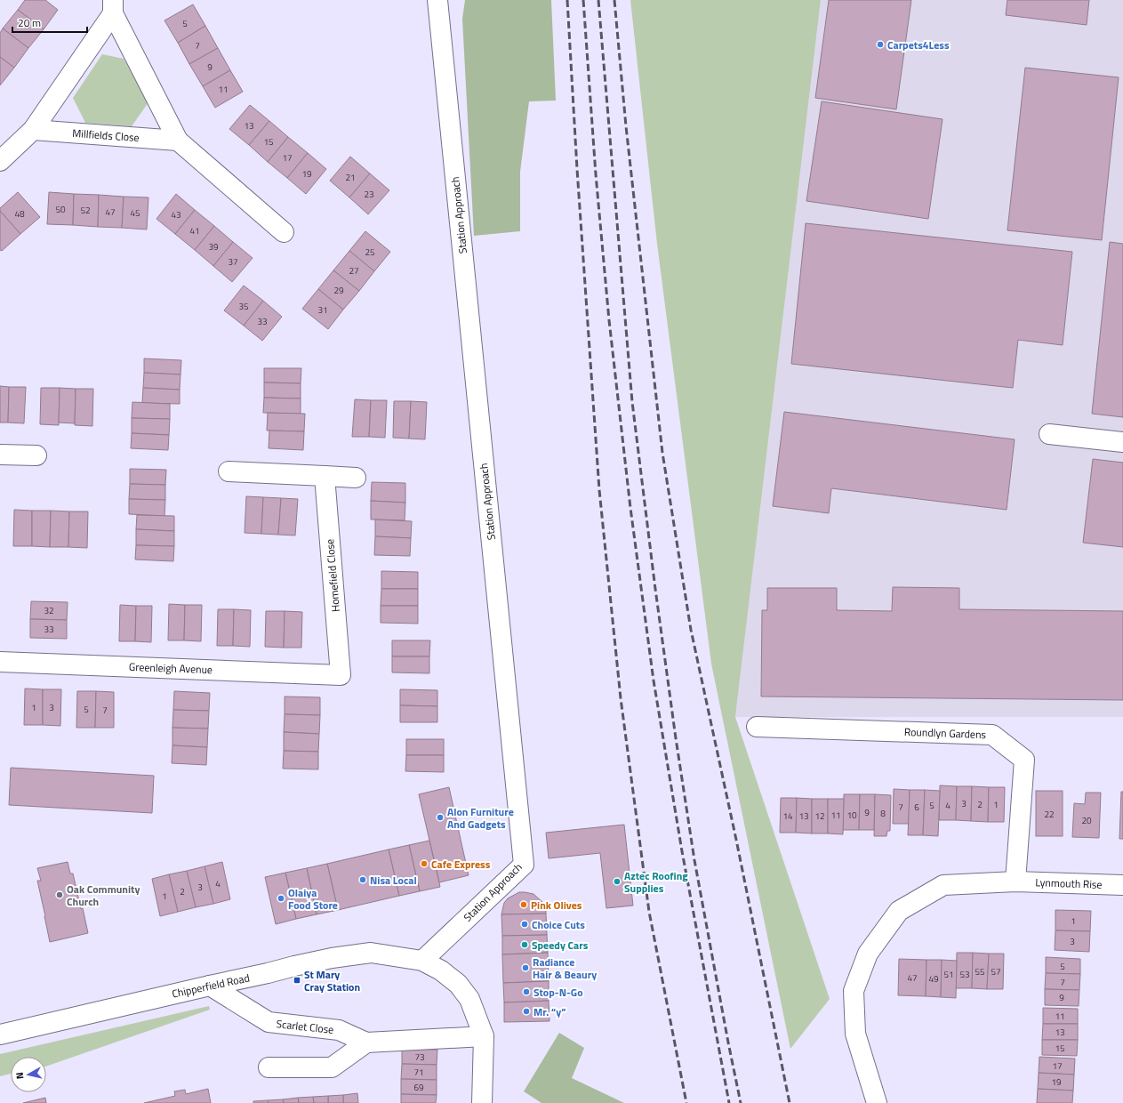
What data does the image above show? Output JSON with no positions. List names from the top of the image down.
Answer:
{
  "streets": {
    "street": [
      "Millfields Close",
      "Station Approach",
      "Homefield Close",
      "Greenleigh Avenue",
      "Roundlyn Gardens",
      "Lynmouth Rise",
      "Chipperfield Road",
      "Scarlet Close"
    ]
  },
  "crossings": [
    ["Station Approach", "Chipperfield Road"],
    ["Homefield Close", "Greenleigh Avenue"],
    ["Roundlyn Gardens", "Lynmouth Rise"],
    ["Chipperfield Road", "Scarlet Close"]
  ],
  "places": {
    "other": [
      "Carpets4Less",
      "Alon Furniture And Gadgets",
      "Cafe Express",
      "Nisa Local",
      "Aztec Roofing Supplies",
      "Oak Community Church",
      "Olaiya Food Store",
      "Pink Olives",
      "Choice Cuts",
      "Speedy Cars",
      "Radiance Hair & Beaury",
      "Stop-N-Go",
      "Mr. “y”"
    ],
    "transit": ["St Mary Cray Station"]
  },
  "house_numbers": [
    "5",
    "7",
    "9",
    "11",
    "13",
    "15",
    "17",
    "19",
    "21",
    "23",
    "50",
    "52",
    "47",
    "45",
    "48",
    "43",
    "41",
    "39",
    "25",
    "37",
    "27",
    "29",
    "35",
    "31",
    "33",
    "32",
    "33",
    "1",
    "3",
    "5",
    "7",
    "3",
    "2",
    "1",
    "5",
    "4",
    "7",
    "6",
    "9",
    "8",
    "22",
    "11",
    "10",
    "14",
    "13",
    "12",
    "20",
    "4",
    "3",
    "2",
    "1",
    "1",
    "3",
    "5",
    "55",
    "57",
    "51",
    "53",
    "47",
    "49",
    "7",
    "9",
    "11",
    "13",
    "15",
    "73",
    "17",
    "71",
    "19",
    "69"
  ],
  "scale_bar": "20 m",
  "north": "left"
}
